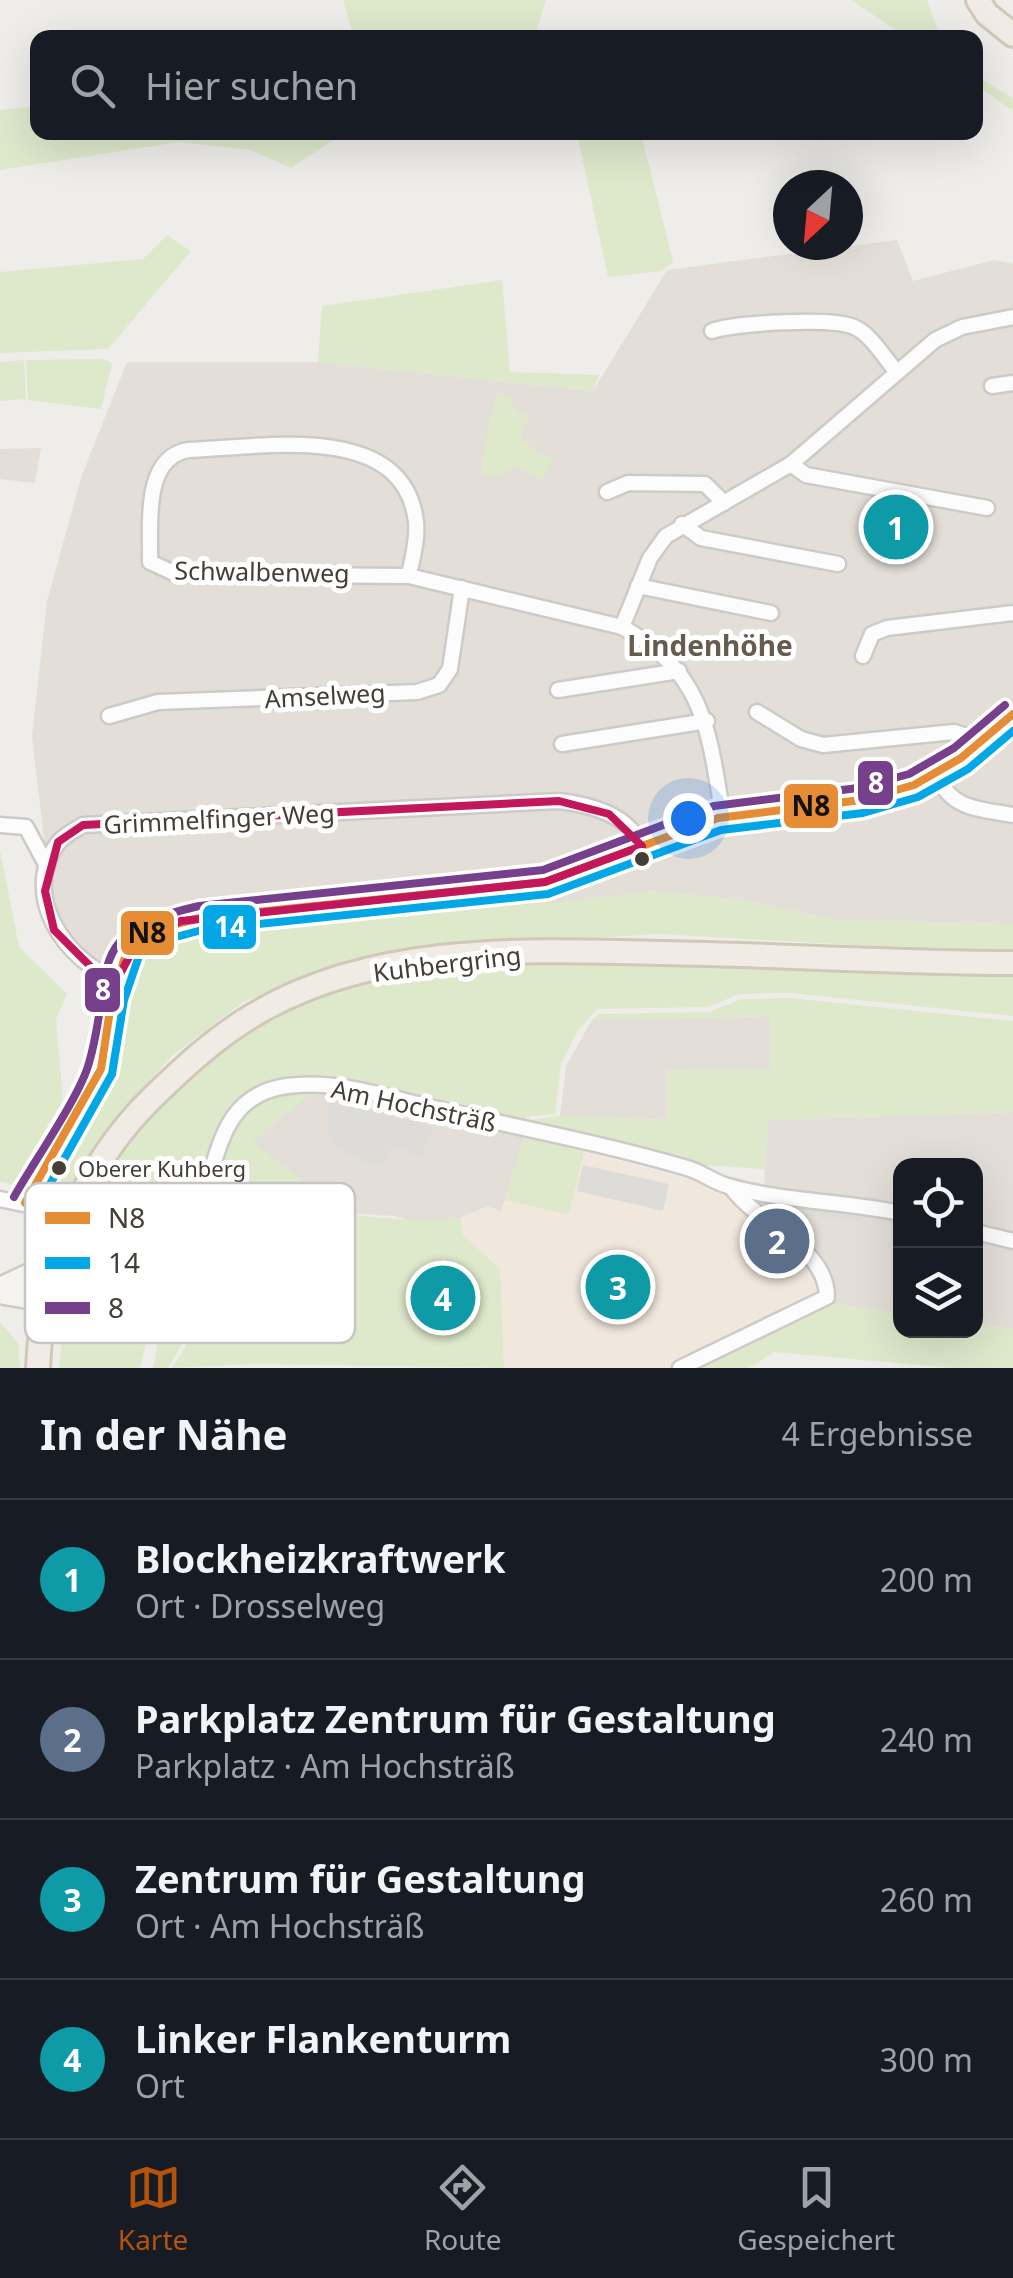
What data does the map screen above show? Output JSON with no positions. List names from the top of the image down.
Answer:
{
  "streets": {
    "main road": ["Kuhbergring"],
    "street": [
      "Schwalbenweg",
      "Amselweg",
      "Grimmelfinger Weg",
      "Am Hochsträß"
    ]
  },
  "crossings": [
    ["Schwalbenweg", "Amselweg"]
  ],
  "districts": ["Lindenhöhe"],
  "places": ["Oberer Kuhberg"],
  "lines": ["transit line 8", "transit line N8", "transit line 14"],
  "legend": ["N8", "14", "8"],
  "north": "bottom left",
  "page": {
    "search": "Hier suchen",
    "pins": [
      "1",
      "2",
      "3",
      "4"
    ],
    "heading": ["In der Nähe", "4 Ergebnisse"],
    "list": [
      {
        "mark": "1",
        "name": "Blockheizkraftwerk",
        "note": "Ort · Drosselweg",
        "value": "200 m"
      },
      {
        "mark": "2",
        "name": "Parkplatz Zentrum für Gestaltung",
        "note": "Parkplatz · Am Hochsträß",
        "value": "240 m"
      },
      {
        "mark": "3",
        "name": "Zentrum für Gestaltung",
        "note": "Ort · Am Hochsträß",
        "value": "260 m"
      },
      {
        "mark": "4",
        "name": "Linker Flankenturm",
        "note": "Ort",
        "value": "300 m"
      }
    ],
    "nav": ["Karte", "Route", "Gespeichert"]
  }
}
